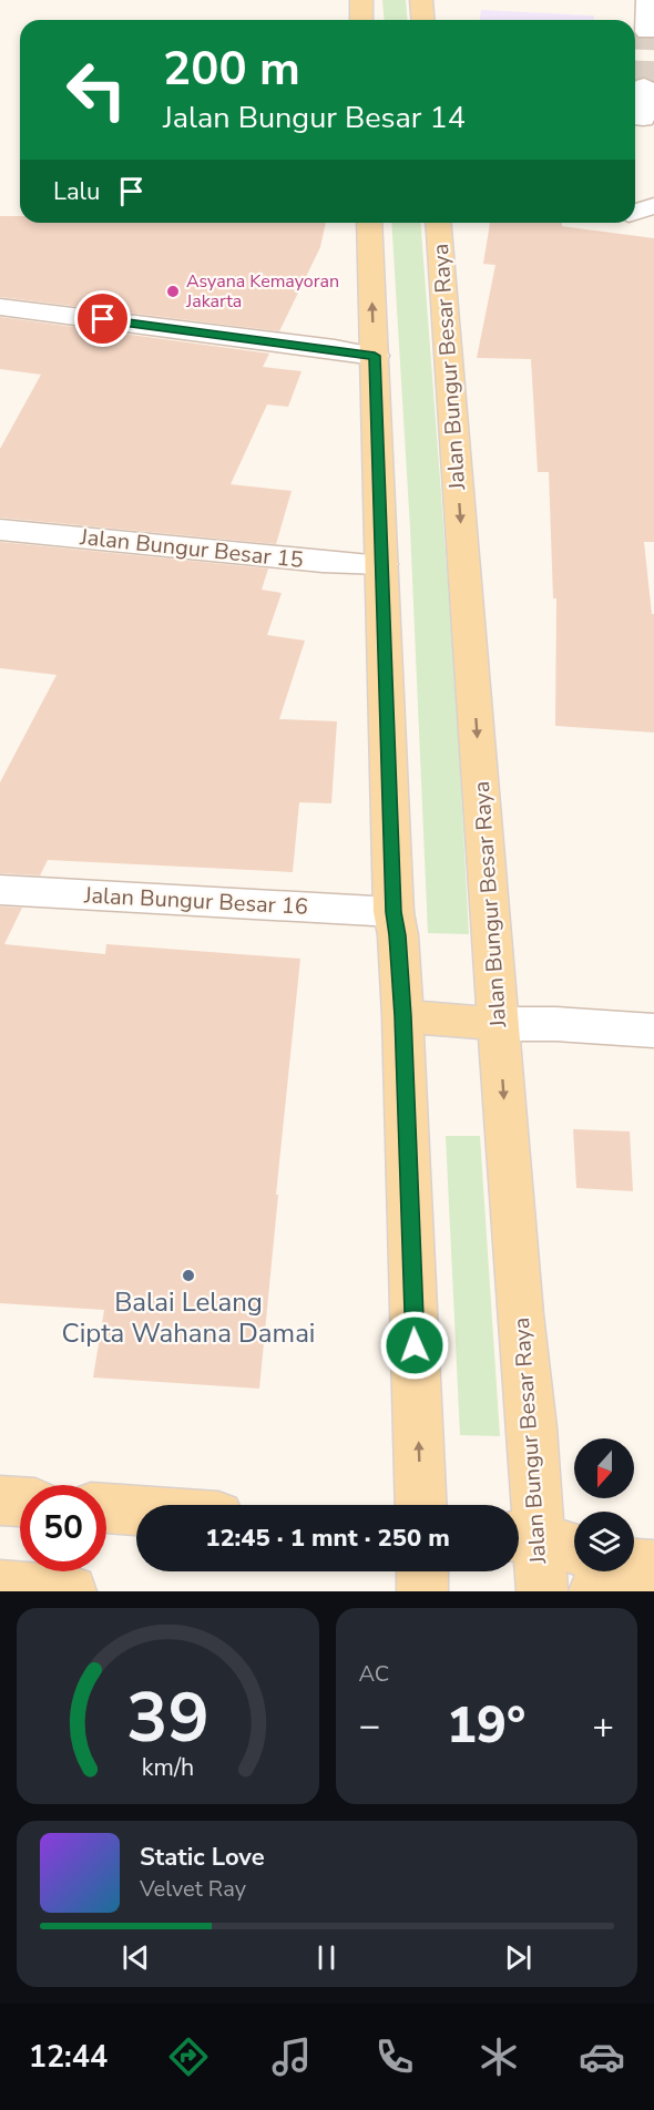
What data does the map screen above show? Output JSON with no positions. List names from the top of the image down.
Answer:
{
  "streets": {
    "main road": ["Jalan Bungur Besar Raya"],
    "street": ["Jalan Bungur Besar 15", "Jalan Bungur Besar 16"]
  },
  "places": ["Asyana Kemayoran Jakarta", "Balai Lelang Cipta Wahana Damai"],
  "north": "bottom",
  "page": {
    "turn": ["200 m", "Jalan Bungur Besar 14"],
    "then": "Lalu",
    "limit": "50",
    "trip": "12:45 · 1 mnt · 250 m",
    "tile": "AC",
    "heat": ["−", "19°", "+"],
    "song": ["Static Love", "Velvet Ray"],
    "tabs": "12:44",
    "gauge": ["39", "km/h"]
  }
}
